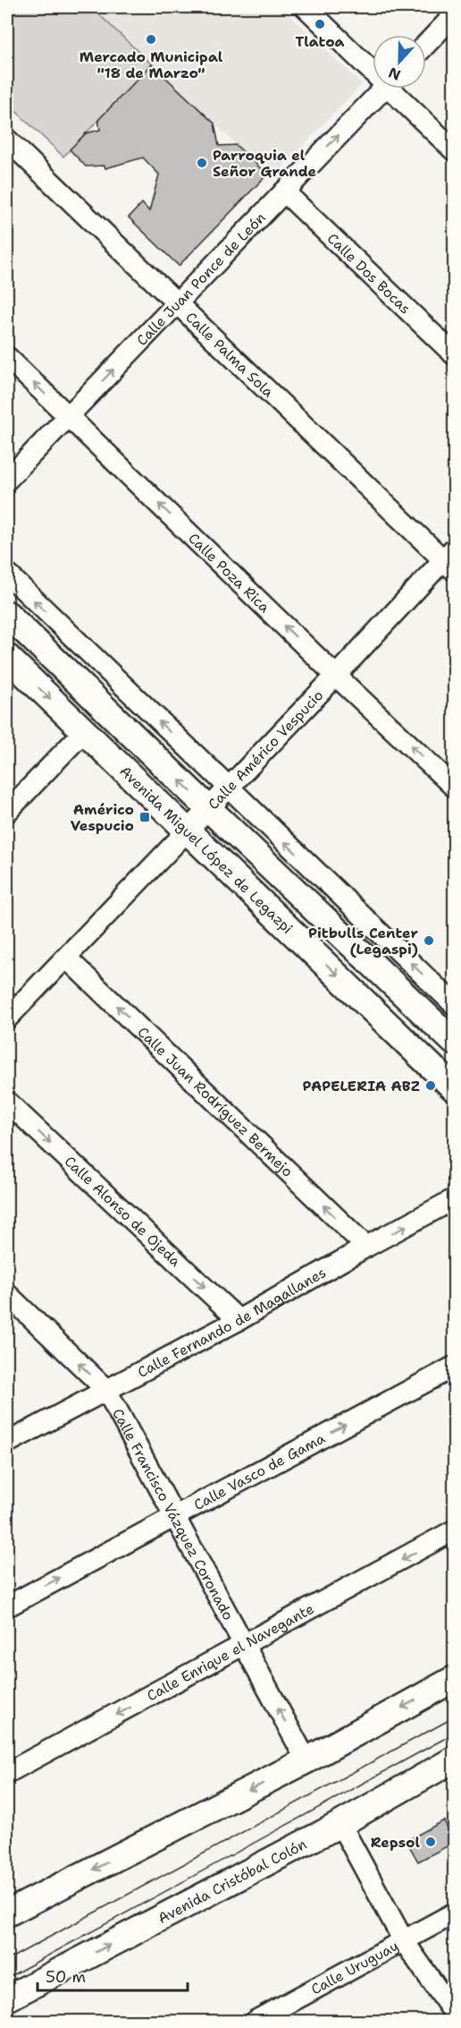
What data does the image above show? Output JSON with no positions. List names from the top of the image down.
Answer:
{
  "streets": {
    "main road": ["Avenida Miguel López de Legazpi", "Avenida Cristóbal Colón"],
    "street": [
      "Calle Dos Bocas",
      "Calle Juan Ponce de León",
      "Calle Palma Sola",
      "Calle Poza Rica",
      "Calle Américo Vespucio",
      "Calle Juan Rodríguez Bermejo",
      "Calle Alonso de Ojeda",
      "Calle Fernando de Magallanes",
      "Calle Vasco de Gama",
      "Calle Francisco Vázquez Coronado",
      "Calle Enrique el Navegante",
      "Calle Uruguay"
    ]
  },
  "crossings": [
    ["Calle Dos Bocas", "Calle Juan Ponce de León"],
    ["Calle Juan Ponce de León", "Calle Palma Sola"],
    ["Calle Juan Ponce de León", "Calle Poza Rica"],
    ["Calle Palma Sola", "Calle Américo Vespucio"],
    ["Calle Poza Rica", "Calle Américo Vespucio"],
    ["Calle Américo Vespucio", "Avenida Miguel López de Legazpi"],
    ["Calle Américo Vespucio", "Calle Juan Rodríguez Bermejo"],
    ["Calle Juan Rodríguez Bermejo", "Calle Fernando de Magallanes"],
    ["Calle Alonso de Ojeda", "Calle Fernando de Magallanes"],
    ["Calle Fernando de Magallanes", "Calle Francisco Vázquez Coronado"],
    ["Calle Vasco de Gama", "Calle Francisco Vázquez Coronado"],
    ["Calle Francisco Vázquez Coronado", "Calle Enrique el Navegante"]
  ],
  "one_way": [
    "Calle Juan Ponce de León",
    "Calle Juan Rodríguez Bermejo",
    "Calle Alonso de Ojeda",
    "Calle Vasco de Gama",
    "Calle Francisco Vázquez Coronado",
    "Calle Enrique el Navegante"
  ],
  "places": {
    "other": [
      "Tlatoa",
      "Mercado Municipal \"18 de Marzo\"",
      "Parroquia el Señor Grande",
      "Pitbulls Center (Legaspi)",
      "PAPELERIA ABZ",
      "Repsol"
    ],
    "transit": ["Américo Vespucio"]
  },
  "scale_bar": "50 m",
  "north": "bottom"
}
